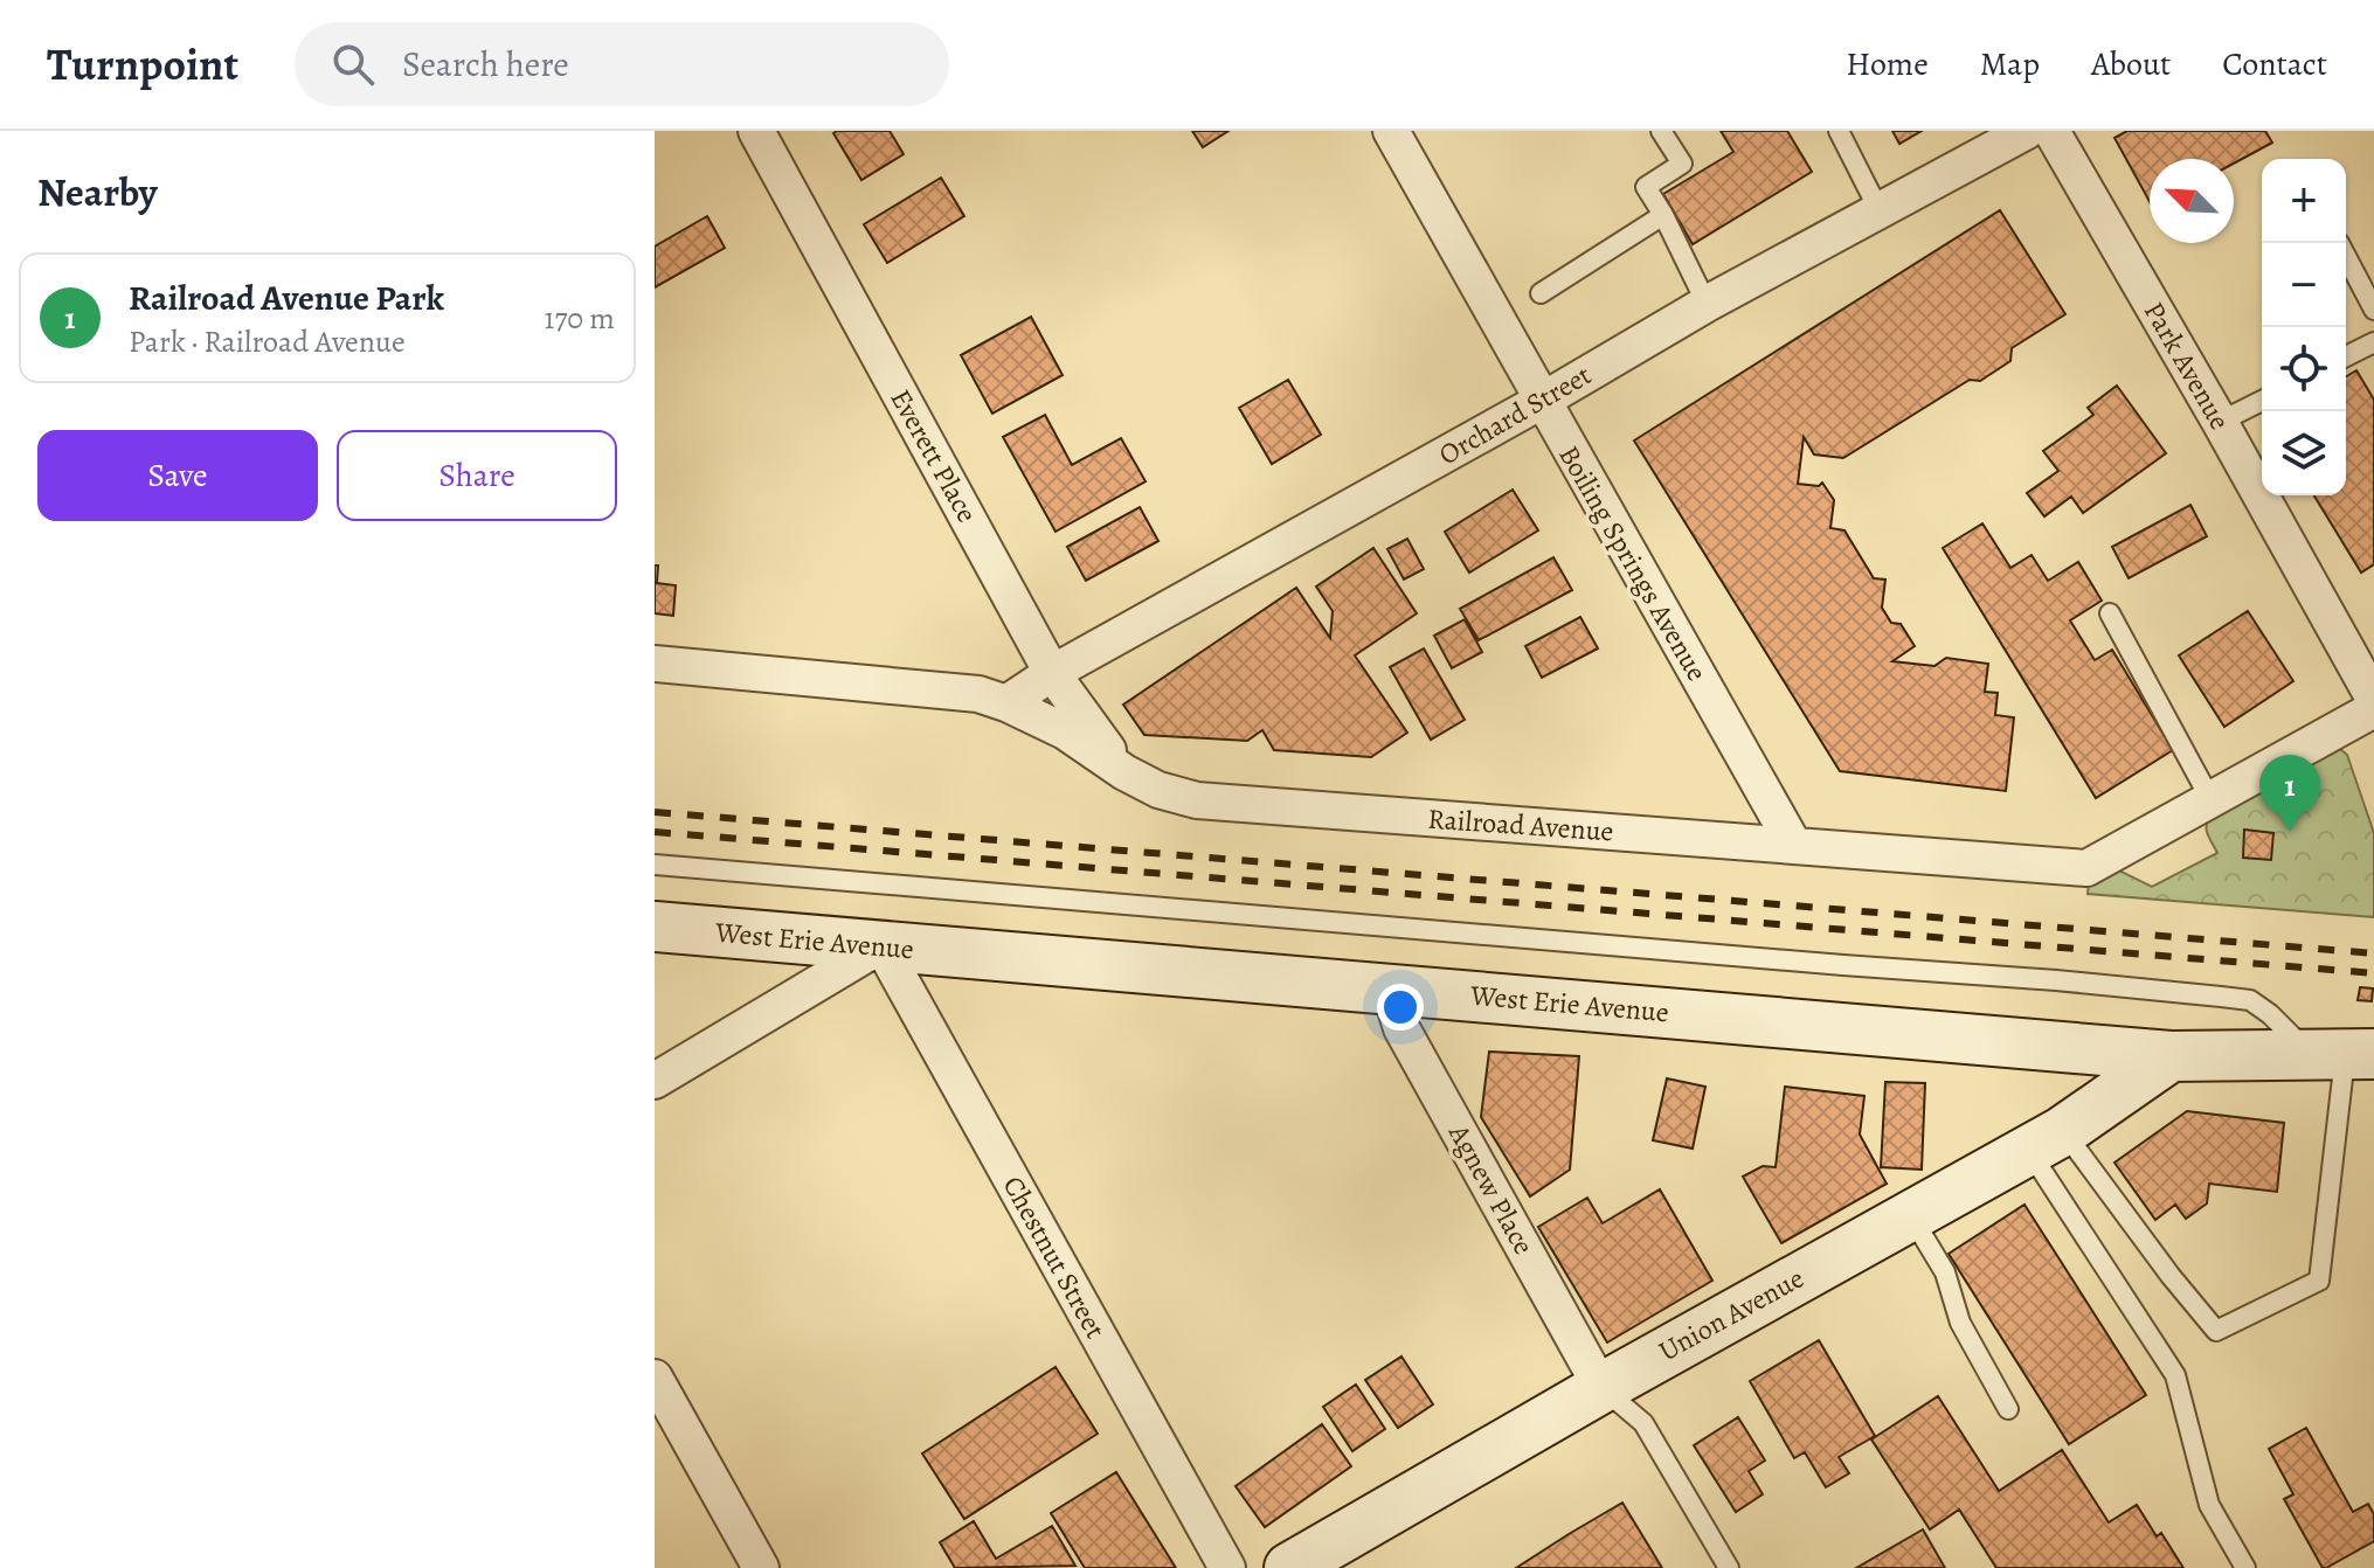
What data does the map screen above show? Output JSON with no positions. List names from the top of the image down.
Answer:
{
  "streets": {
    "street": [
      "Park Avenue",
      "Orchard Street",
      "Everett Place",
      "Boiling Springs Avenue",
      "Railroad Avenue",
      "West Erie Avenue",
      "Agnew Place",
      "Chestnut Street",
      "Union Avenue"
    ]
  },
  "crossings": [
    ["Orchard Street", "Everett Place"],
    ["Orchard Street", "Boiling Springs Avenue"],
    ["Orchard Street", "Railroad Avenue"],
    ["Everett Place", "Railroad Avenue"],
    ["Boiling Springs Avenue", "Railroad Avenue"],
    ["West Erie Avenue", "Agnew Place"],
    ["West Erie Avenue", "Chestnut Street"],
    ["West Erie Avenue", "Union Avenue"],
    ["Agnew Place", "Union Avenue"]
  ],
  "north": "top left",
  "page": {
    "header": "Turnpoint",
    "search": "Search here",
    "nav": [
      "Home",
      "Map",
      "About",
      "Contact"
    ],
    "heading": "Nearby",
    "map_buttons": ["+", "−"],
    "list": [
      {
        "mark": "1",
        "name": "Railroad Avenue Park",
        "note": "Park · Railroad Avenue",
        "value": "170 m"
      }
    ],
    "buttons": ["Save", "Share"],
    "pins": "1"
  }
}
